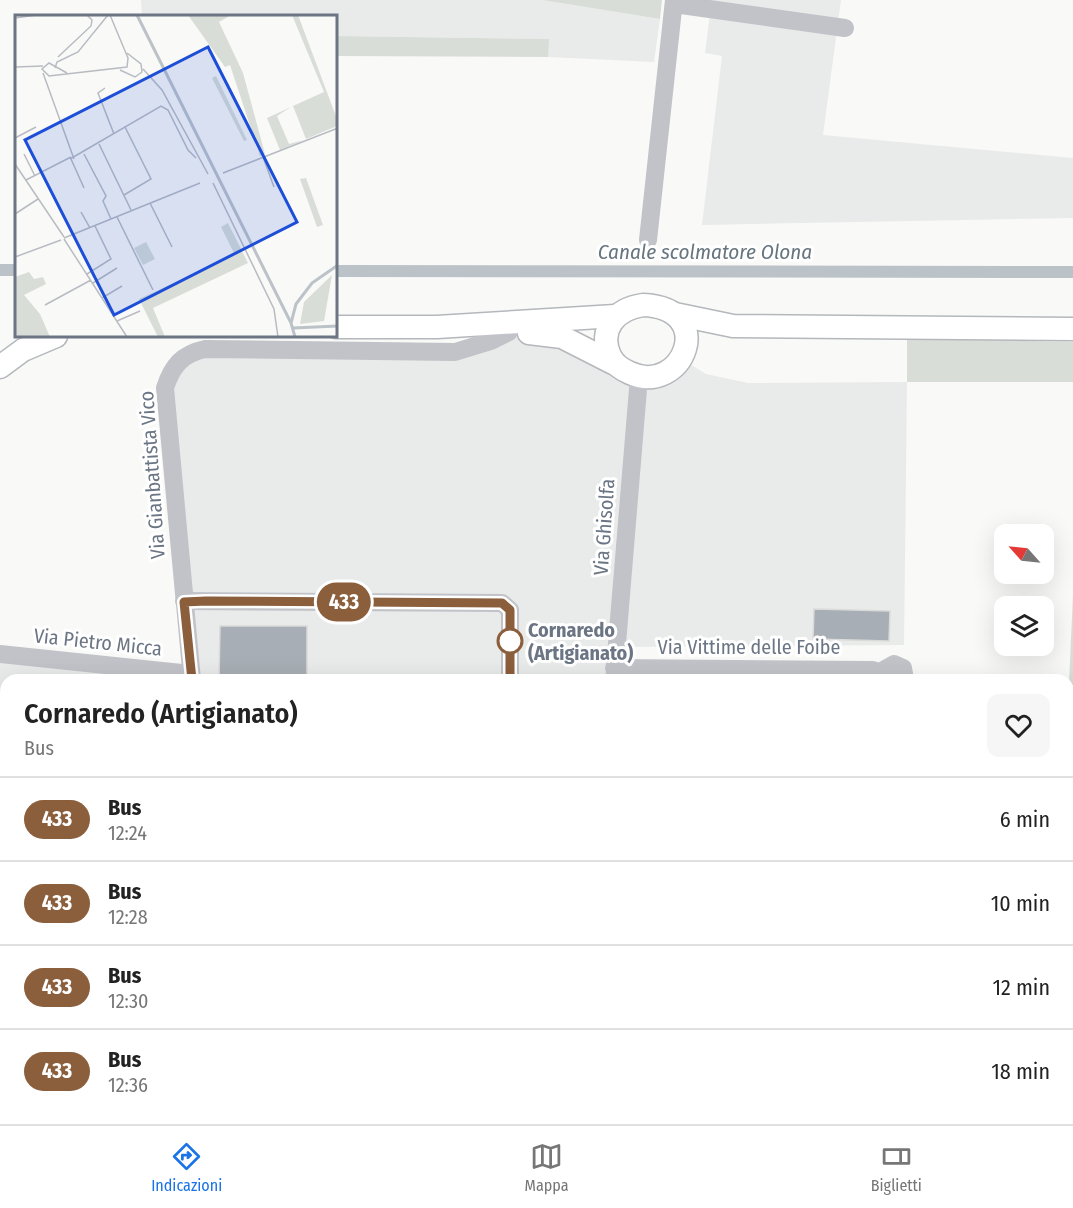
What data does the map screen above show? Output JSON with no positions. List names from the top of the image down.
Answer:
{
  "streets": {
    "street": [
      "Via Gianbattista Vico",
      "Via Ghisolfa",
      "Via Pietro Micca",
      "Via Vittime delle Foibe"
    ]
  },
  "water": ["Canale scolmatore Olona"],
  "places": ["Cornaredo (Artigianato)"],
  "lines": ["bus line 433"],
  "north": "top left",
  "page": {
    "on_map": "433",
    "heading": ["Cornaredo (Artigianato)", "Bus"],
    "list": [
      {
        "mark": "433",
        "name": "Bus",
        "note": "12:24",
        "value": "6 min"
      },
      {
        "mark": "433",
        "name": "Bus",
        "note": "12:28",
        "value": "10 min"
      },
      {
        "mark": "433",
        "name": "Bus",
        "note": "12:30",
        "value": "12 min"
      },
      {
        "mark": "433",
        "name": "Bus",
        "note": "12:36",
        "value": "18 min"
      }
    ],
    "tabs": ["Indicazioni", "Mappa", "Biglietti"]
  }
}
